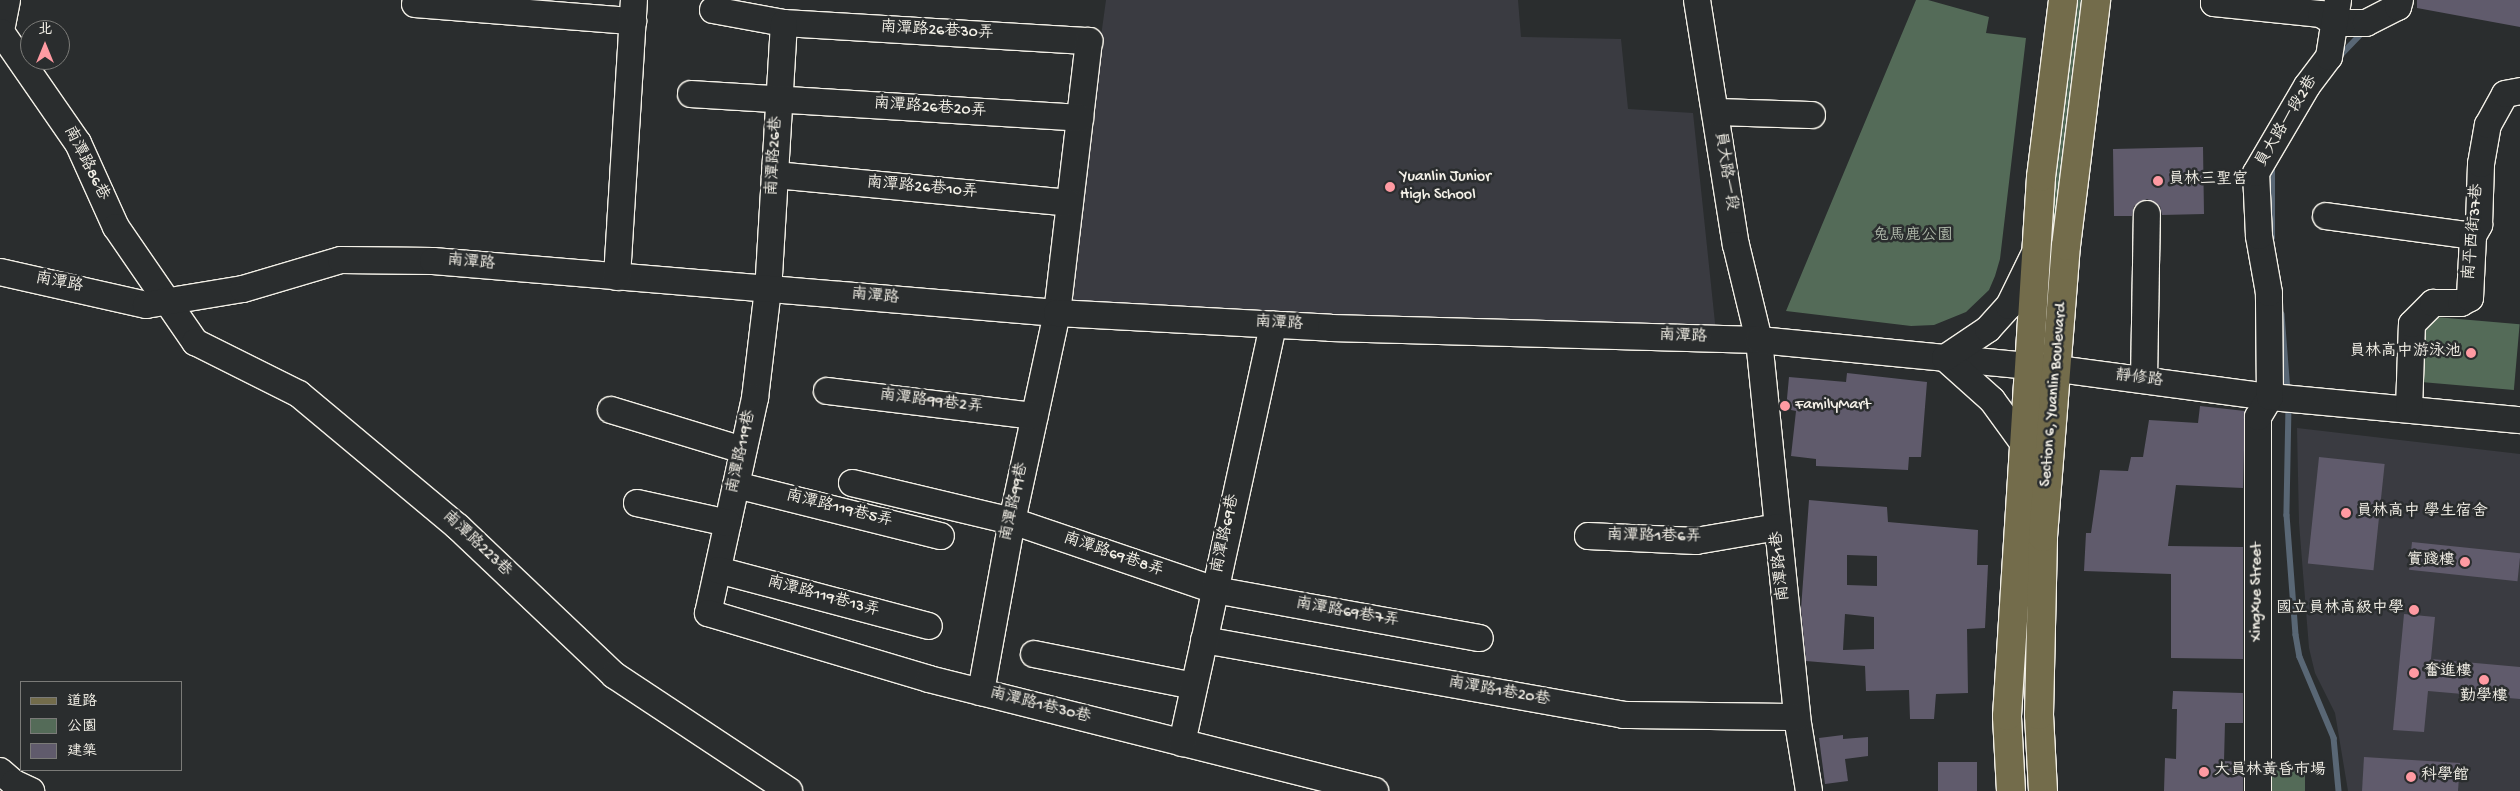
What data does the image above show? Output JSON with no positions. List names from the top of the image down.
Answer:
{
  "streets": {
    "main road": ["Section 6, Yuanlin Boulevard"],
    "street": [
      "南潭路26巷30弄",
      "南潭路26巷20弄",
      "員大路一段2巷",
      "南潭路26巷",
      "南潭路86巷",
      "員大路一段",
      "南潭路26巷10弄",
      "南平西街37巷",
      "南潭路",
      "靜修路",
      "南潭路99巷2弄",
      "南潭路119巷",
      "南潭路99巷",
      "南潭路119巷5弄",
      "南潭路69巷",
      "南潭路1巷6弄",
      "南潭路223巷",
      "南潭路69巷8弄",
      "南潭路1巷",
      "Xingxue Street",
      "南潭路119巷13弄",
      "南潭路69巷7弄",
      "南潭路1巷20巷",
      "南潭路1巷30巷"
    ]
  },
  "crossings": [
    ["南潭路26巷30弄", "南潭路26巷"],
    ["南潭路26巷30弄", "南潭路99巷"],
    ["南潭路26巷20弄", "南潭路26巷"],
    ["南潭路26巷20弄", "南潭路99巷"],
    ["員大路一段2巷", "靜修路"],
    ["員大路一段2巷", "Xingxue Street"],
    ["南潭路26巷", "南潭路26巷10弄"],
    ["南潭路26巷", "南潭路"],
    ["南潭路26巷", "南潭路119巷"],
    ["南潭路86巷", "南潭路"],
    ["南潭路86巷", "南潭路223巷"],
    ["員大路一段", "南潭路"],
    ["員大路一段", "靜修路"],
    ["員大路一段", "南潭路1巷"],
    ["南潭路26巷10弄", "南潭路99巷"],
    ["南平西街37巷", "靜修路"],
    ["南潭路", "靜修路"],
    ["南潭路", "南潭路119巷"],
    ["南潭路", "南潭路99巷"],
    ["南潭路", "南潭路69巷"],
    ["南潭路", "南潭路223巷"],
    ["南潭路", "南潭路1巷"],
    ["靜修路", "Section 6, Yuanlin Boulevard"],
    ["靜修路", "南潭路1巷"],
    ["靜修路", "Xingxue Street"],
    ["南潭路99巷2弄", "南潭路99巷"],
    ["南潭路119巷", "南潭路119巷5弄"],
    ["南潭路119巷", "南潭路119巷13弄"],
    ["南潭路119巷", "南潭路1巷30巷"],
    ["南潭路99巷", "南潭路69巷8弄"],
    ["南潭路99巷", "南潭路1巷30巷"],
    ["南潭路69巷", "南潭路69巷8弄"],
    ["南潭路69巷", "南潭路69巷7弄"],
    ["南潭路69巷", "南潭路1巷20巷"],
    ["南潭路69巷", "南潭路1巷30巷"],
    ["南潭路1巷6弄", "南潭路1巷"],
    ["南潭路69巷8弄", "南潭路69巷7弄"],
    ["南潭路1巷", "南潭路1巷20巷"]
  ],
  "parks": ["兔馬鹿公園"],
  "places": [
    "員林三聖宮",
    "Yuanlin Junior High School",
    "員林高中游泳池",
    "FamilyMart",
    "員林高中 學生宿舍",
    "實踐樓",
    "國立員林高級中學",
    "奮進樓",
    "勤學樓",
    "大員林黃昏市場",
    "科學館"
  ],
  "legend": ["道路", "公園", "建築"],
  "north": "top"
}
